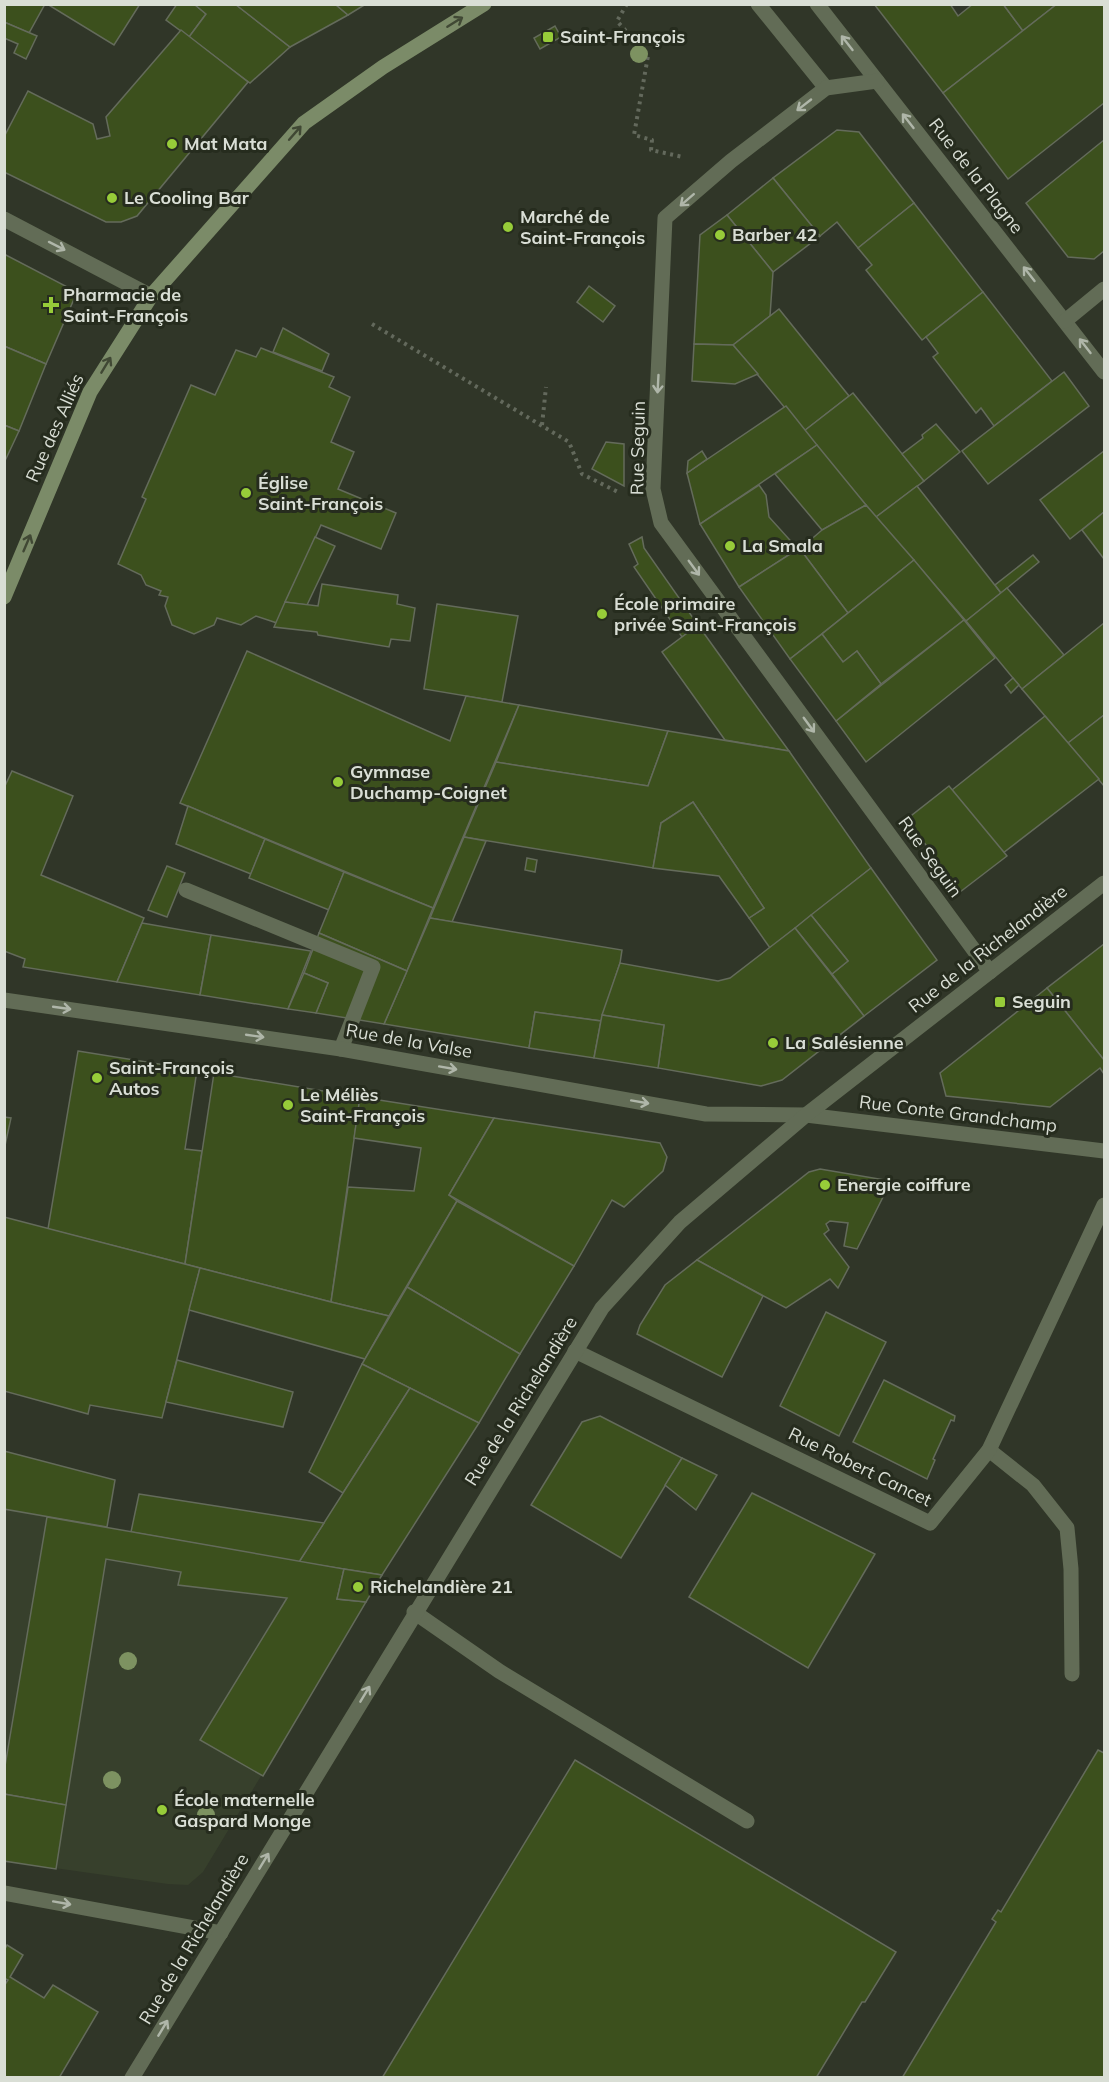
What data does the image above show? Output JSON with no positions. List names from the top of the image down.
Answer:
{
  "streets": {
    "main road": ["Rue des Alliés"],
    "street": [
      "Rue de la Plagne",
      "Rue Seguin",
      "Rue de la Richelandière",
      "Rue de la Valse",
      "Rue Conte Grandchamp",
      "Rue Robert Cancet"
    ]
  },
  "crossings": [
    ["Rue de la Plagne", "Rue Seguin"],
    ["Rue Seguin", "Rue de la Richelandière"],
    ["Rue de la Richelandière", "Rue de la Valse"],
    ["Rue de la Richelandière", "Rue Conte Grandchamp"],
    ["Rue de la Richelandière", "Rue Robert Cancet"],
    ["Rue de la Valse", "Rue Conte Grandchamp"]
  ],
  "one_way": [
    "Rue de la Plagne",
    "Rue des Alliés",
    "Rue Seguin",
    "Rue de la Valse"
  ],
  "places": {
    "transit": ["Saint-François", "Seguin"],
    "other": [
      "Mat Mata",
      "Le Cooling Bar",
      "Marché de Saint-François",
      "Barber 42",
      "Église Saint-François",
      "La Smala",
      "École primaire privée Saint-François",
      "Gymnase Duchamp-Coignet",
      "La Salésienne",
      "Saint-François Autos",
      "Le Méliès Saint-François",
      "Energie coiffure",
      "Richelandière 21",
      "École maternelle Gaspard Monge"
    ],
    "health": ["Pharmacie de Saint-François"]
  }
}
